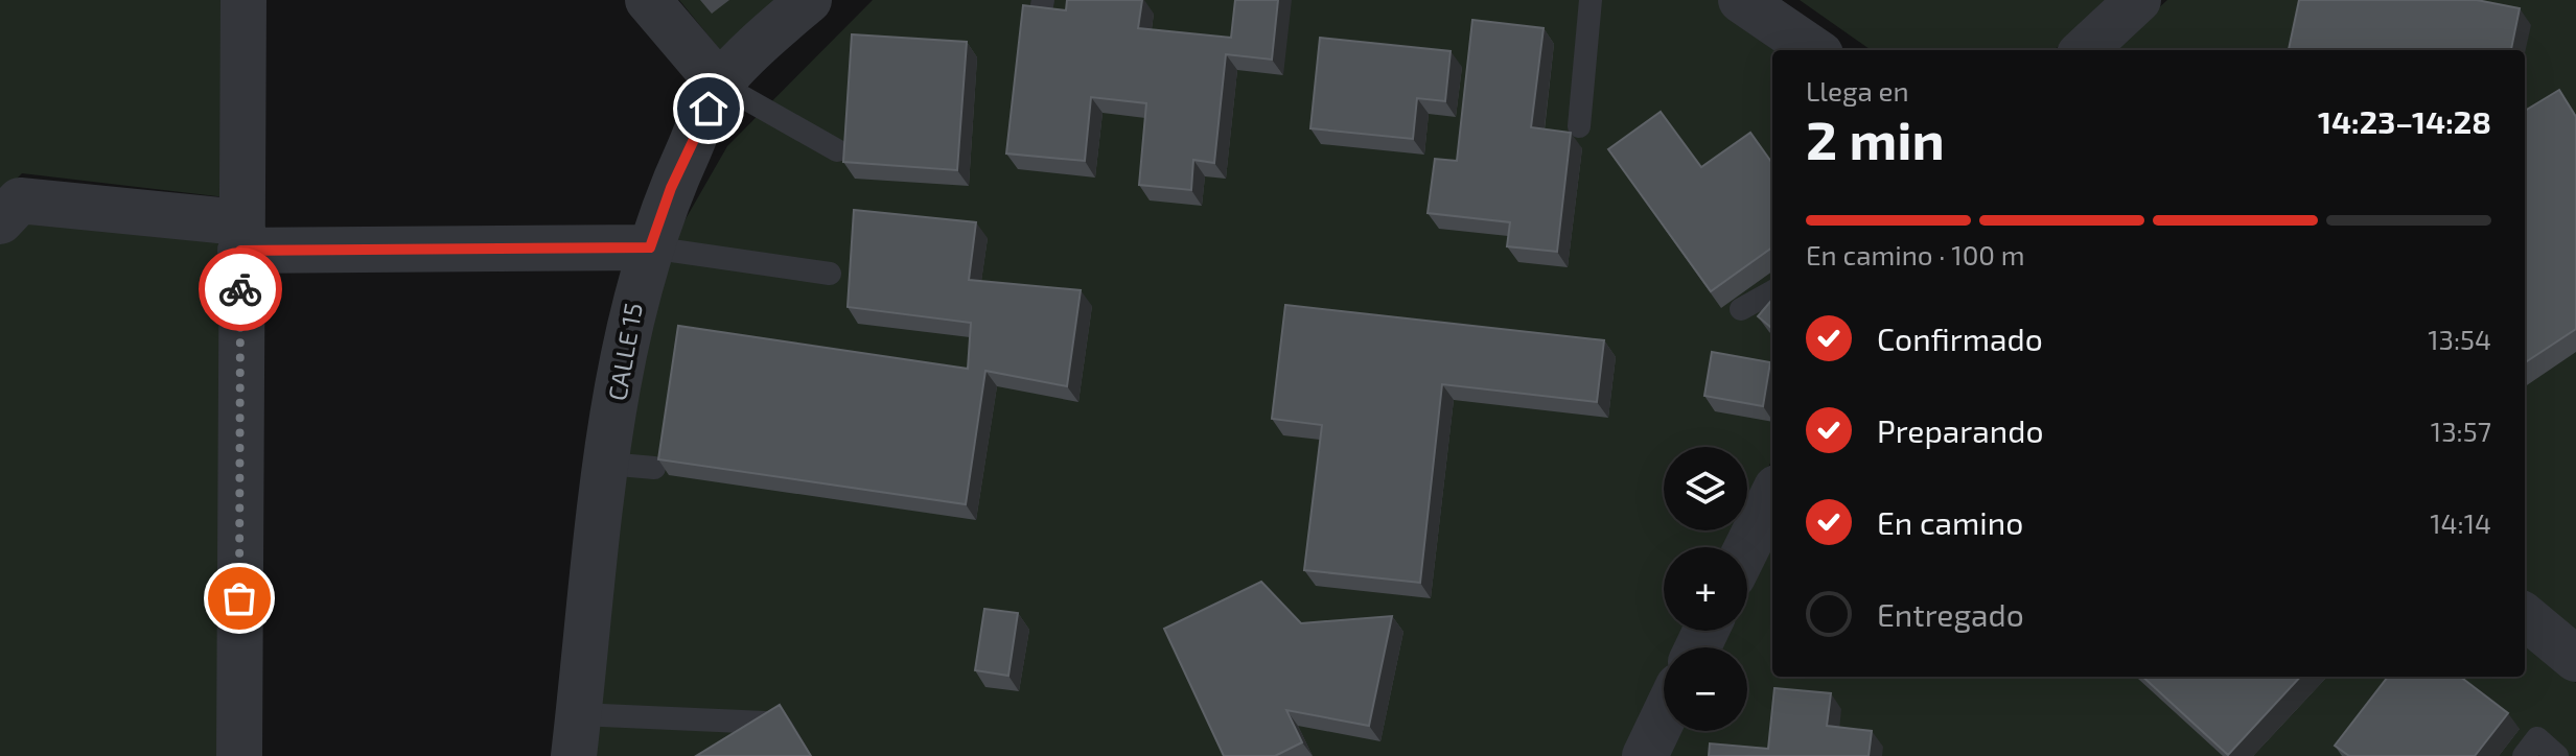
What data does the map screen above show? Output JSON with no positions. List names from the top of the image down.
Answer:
{
  "streets": {
    "street": ["CALLE 15"]
  },
  "page": {
    "heading": ["2 min", "Llega en", "14:23–14:28"],
    "bar": "En camino · 100 m",
    "list": [
      ["Confirmado", "13:54"],
      ["Preparando", "13:57"],
      ["En camino", "14:14"],
      "Entregado"
    ],
    "map_buttons": ["+", "−"]
  }
}
